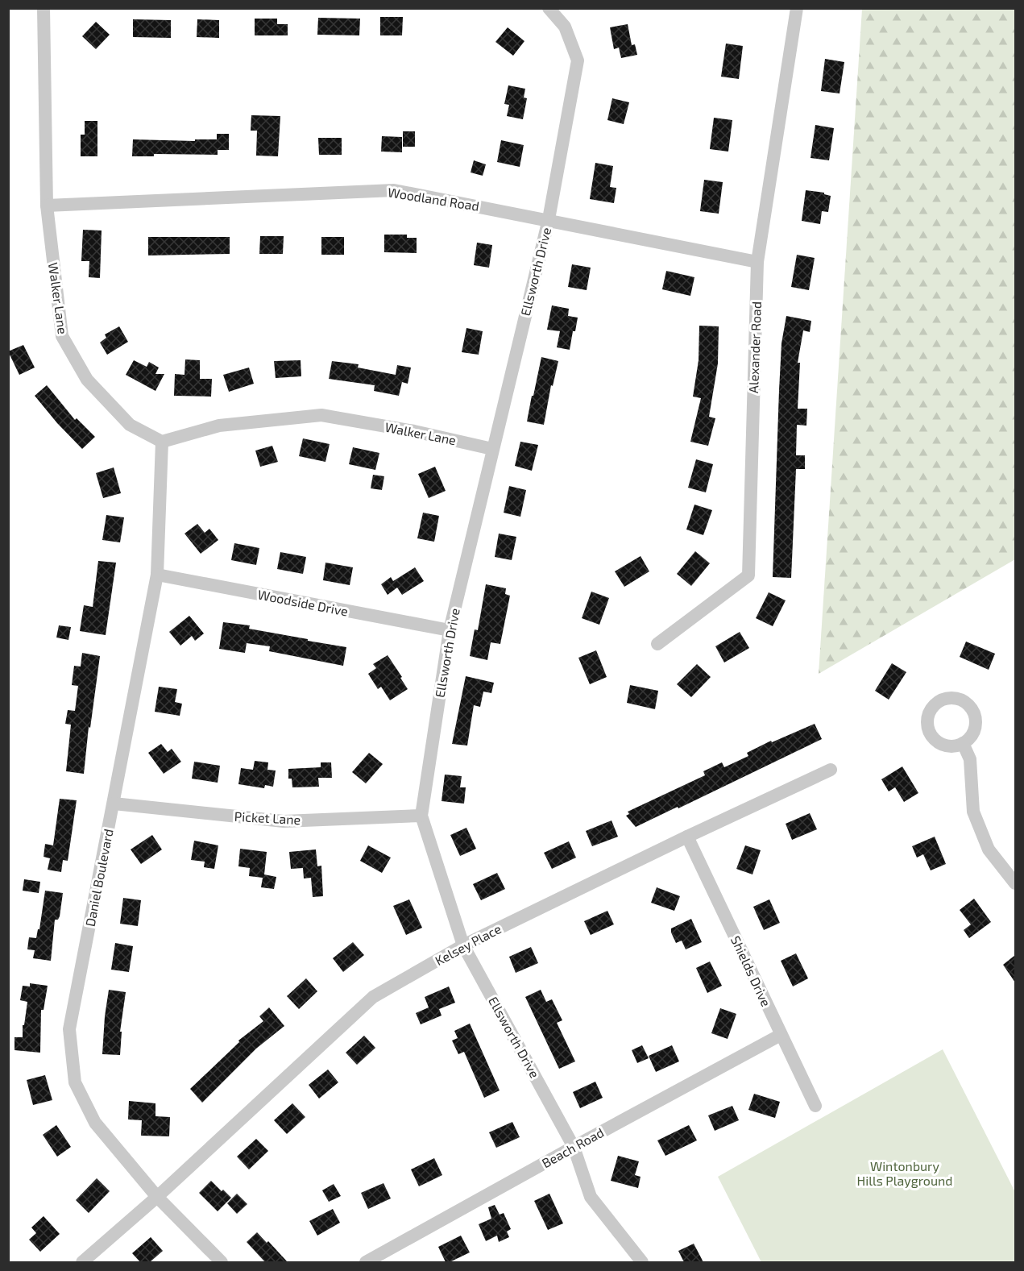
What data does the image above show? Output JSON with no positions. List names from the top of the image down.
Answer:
{
  "streets": {
    "street": [
      "Woodland Road",
      "Ellsworth Drive",
      "Walker Lane",
      "Alexander Road",
      "Woodside Drive",
      "Picket Lane",
      "Daniel Boulevard",
      "Kelsey Place",
      "Shields Drive",
      "Beach Road"
    ]
  },
  "crossings": [
    ["Woodland Road", "Ellsworth Drive"],
    ["Woodland Road", "Walker Lane"],
    ["Woodland Road", "Alexander Road"],
    ["Ellsworth Drive", "Walker Lane"],
    ["Ellsworth Drive", "Woodside Drive"],
    ["Ellsworth Drive", "Picket Lane"],
    ["Ellsworth Drive", "Kelsey Place"],
    ["Ellsworth Drive", "Beach Road"],
    ["Walker Lane", "Daniel Boulevard"],
    ["Woodside Drive", "Daniel Boulevard"],
    ["Picket Lane", "Daniel Boulevard"],
    ["Daniel Boulevard", "Kelsey Place"],
    ["Kelsey Place", "Shields Drive"],
    ["Shields Drive", "Beach Road"]
  ],
  "parks": ["Wintonbury Hills Playground"]
}
